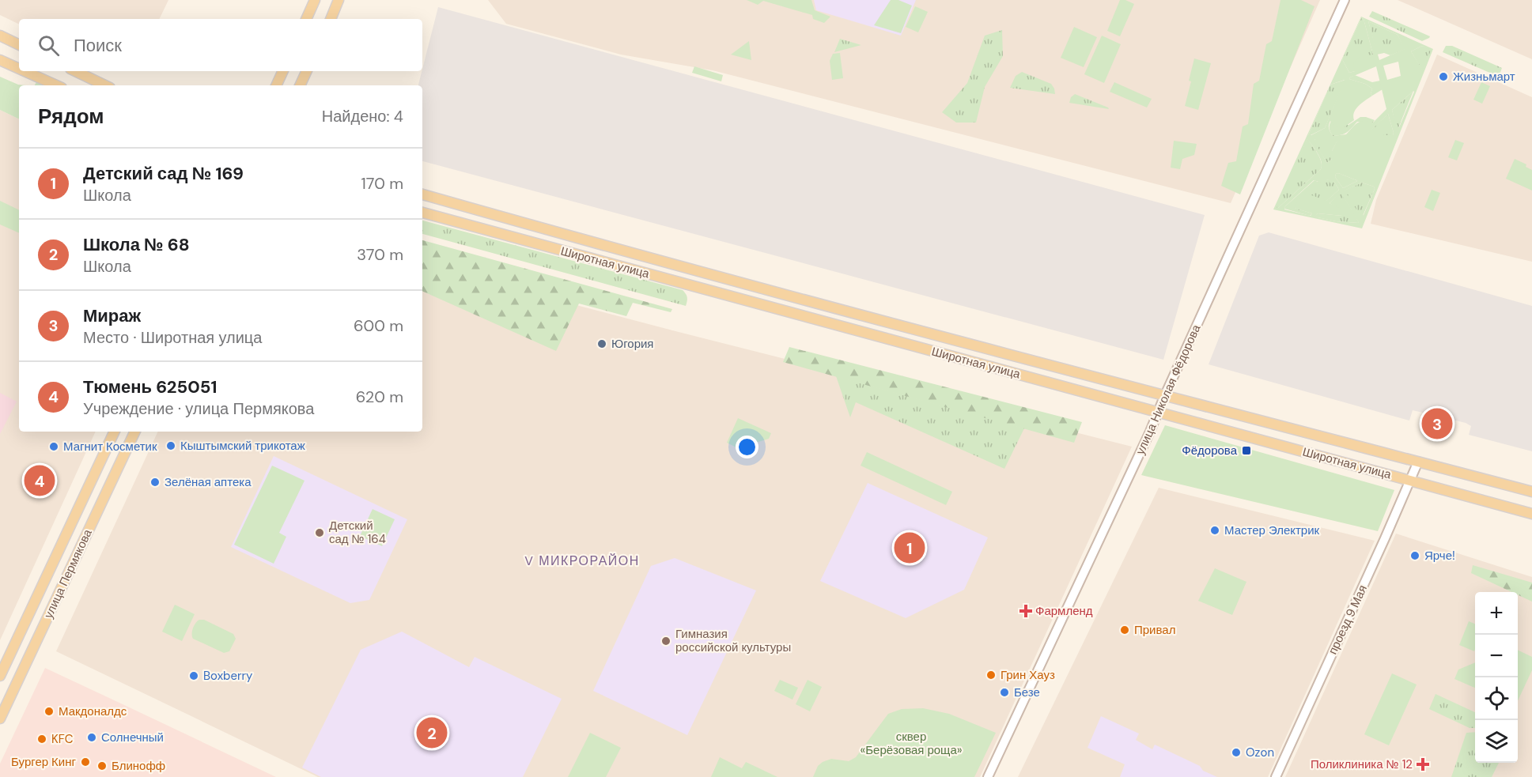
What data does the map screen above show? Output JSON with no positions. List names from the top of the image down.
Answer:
{
  "streets": {
    "main road": ["Широтная улица", "улица Пермякова"],
    "street": ["улица Николая Фёдорова", "проезд 9 Мая"]
  },
  "crossings": [
    ["Широтная улица", "улица Николая Фёдорова"],
    ["Широтная улица", "проезд 9 Мая"]
  ],
  "districts": ["V МИКРОРАЙОН"],
  "parks": ["сквер «Берёзовая роща»"],
  "places": {
    "other": [
      "Жизньмарт",
      "Югория",
      "Кыштымский трикотаж",
      "Магнит Косметик",
      "Зелёная аптека",
      "Мастер Электрик",
      "Детский сад № 164",
      "Ярче!",
      "Привал",
      "Гимназия российской культуры",
      "Грин Хауз",
      "Boxberry",
      "Безе",
      "Макдоналдс",
      "Солнечный",
      "KFC",
      "Ozon",
      "Бургер Кинг",
      "Блинофф"
    ],
    "transit": ["Фёдорова"],
    "health": ["Фармленд", "Поликлиника № 12"]
  },
  "page": {
    "search": "Поиск",
    "heading": ["Рядом", "Найдено: 4"],
    "list": [
      {
        "mark": "1",
        "name": "Детский сад № 169",
        "note": "Школа",
        "value": "170 m"
      },
      {
        "mark": "2",
        "name": "Школа № 68",
        "note": "Школа",
        "value": "370 m"
      },
      {
        "mark": "3",
        "name": "Мираж",
        "note": "Место · Широтная улица",
        "value": "600 m"
      },
      {
        "mark": "4",
        "name": "Тюмень 625051",
        "note": "Учреждение · улица Пермякова",
        "value": "620 m"
      }
    ],
    "pins": [
      "3",
      "4",
      "1",
      "2"
    ],
    "map_buttons": ["+", "−"]
  }
}
